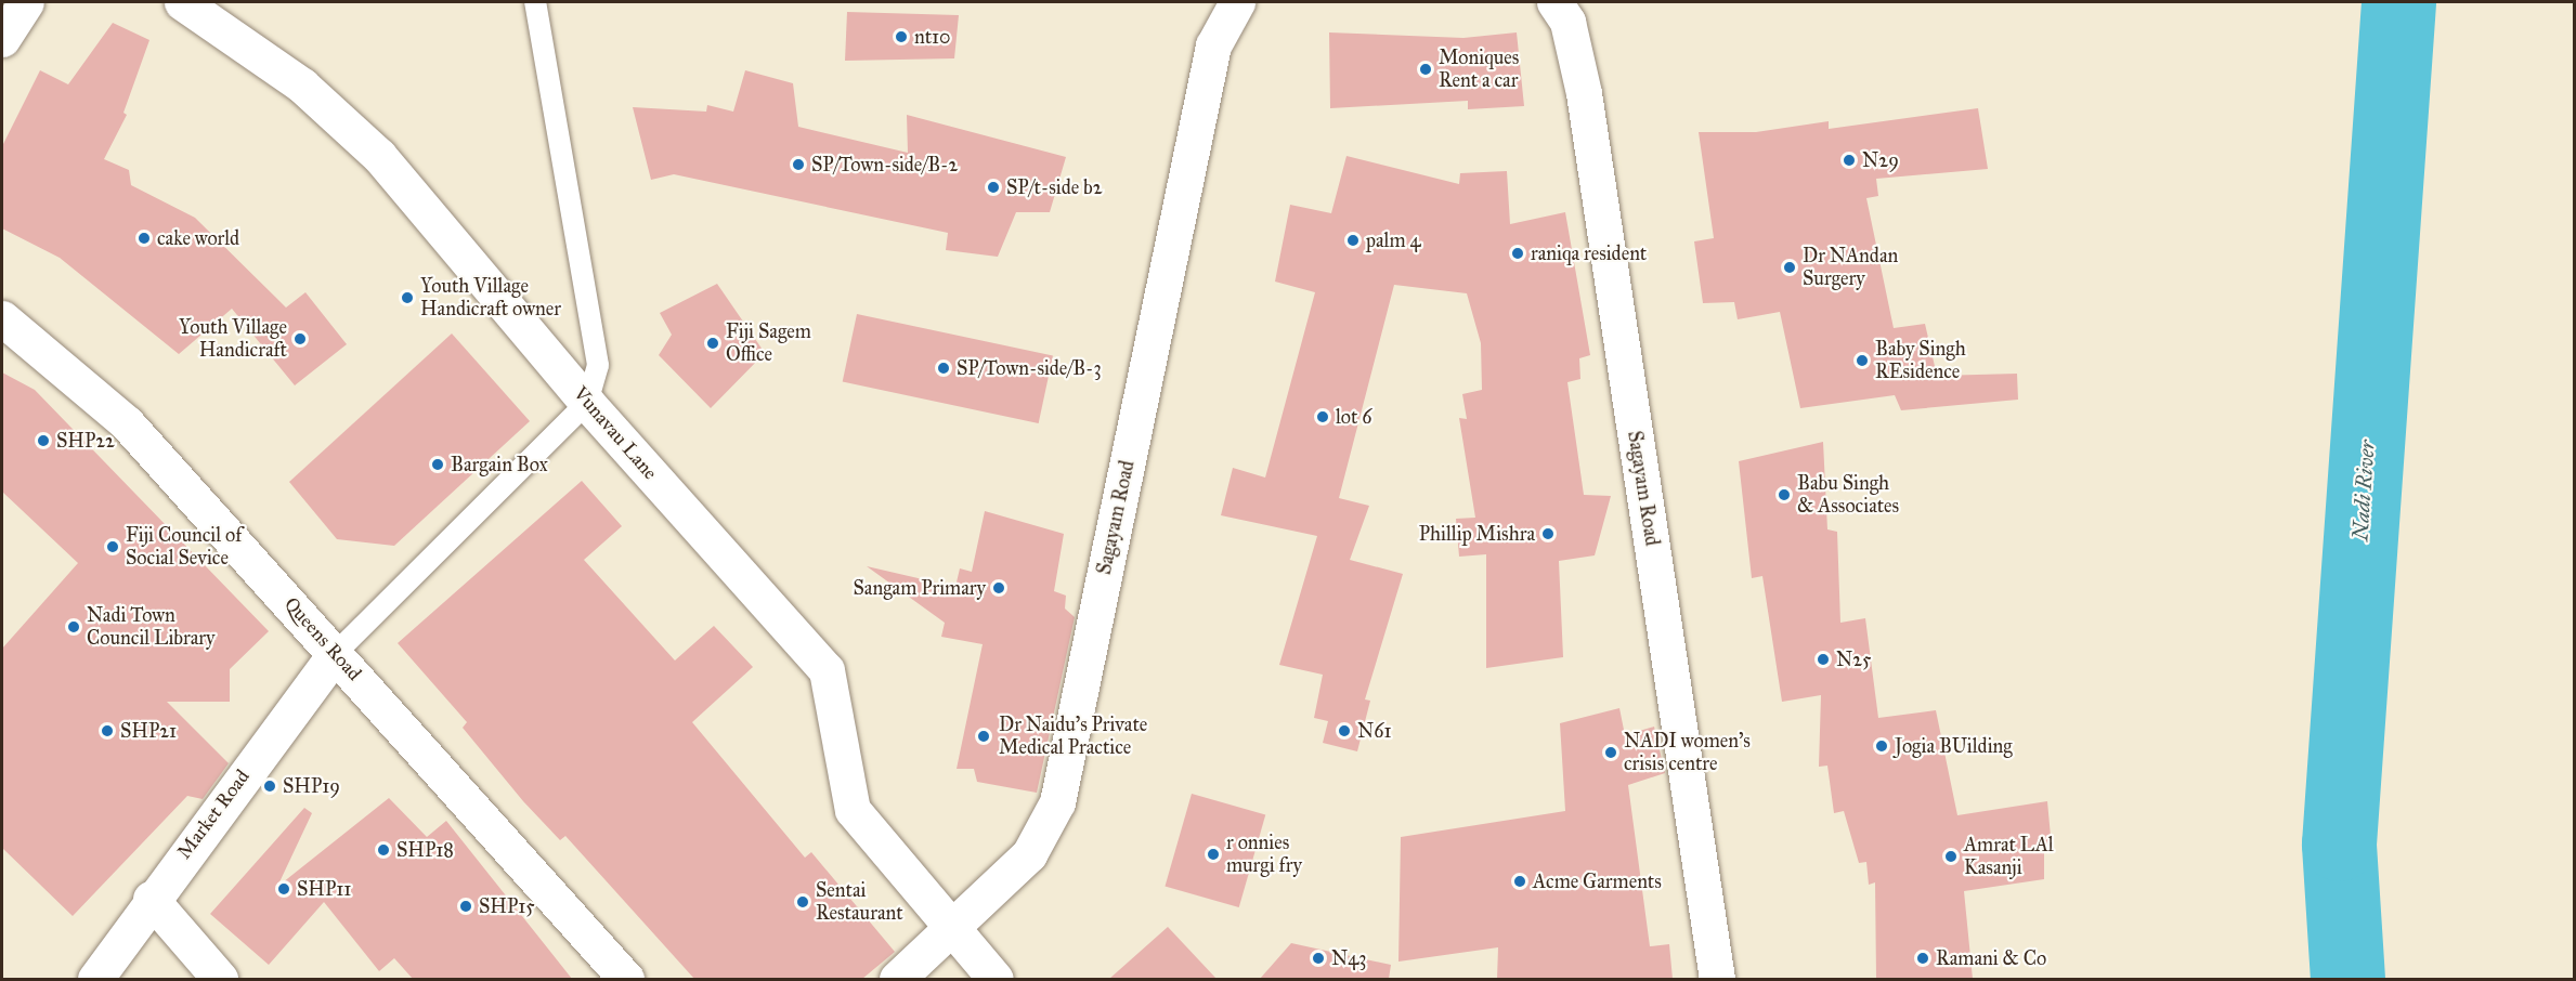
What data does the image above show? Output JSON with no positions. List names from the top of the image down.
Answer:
{
  "streets": {
    "street": [
      "Vunavau Lane",
      "Sagayam Road",
      "Queens Road",
      "Market Road"
    ]
  },
  "crossings": [
    ["Vunavau Lane", "Sagayam Road"],
    ["Queens Road", "Market Road"]
  ],
  "water": ["Nadi River"],
  "places": [
    "nt10",
    "Moniques Rent a car",
    "N29",
    "SP/Town-side/B-2",
    "SP/t-side b2",
    "cake world",
    "palm 4",
    "raniqa resident",
    "Dr NAndan Surgery",
    "Youth Village Handicraft owner",
    "Youth Village Handicraft",
    "Fiji Sagem Office",
    "Baby Singh REsidence",
    "SP/Town-side/B-3",
    "lot 6",
    "SHP22",
    "Bargain Box",
    "Babu Singh & Associates",
    "Phillip Mishra",
    "Fiji Council of Social Sevice",
    "Sangam Primary",
    "Nadi Town Council Library",
    "N25",
    "SHP21",
    "N61",
    "Dr Naidu’s Private Medical Practice",
    "Jogia BUilding",
    "NADI women's crisis centre",
    "SHP19",
    "SHP18",
    "r onnies murgi fry",
    "Amrat LAl Kasanji",
    "Acme Garments",
    "SHP11",
    "Sentai Restaurant",
    "SHP15",
    "N43",
    "Ramani & Co"
  ]
}
